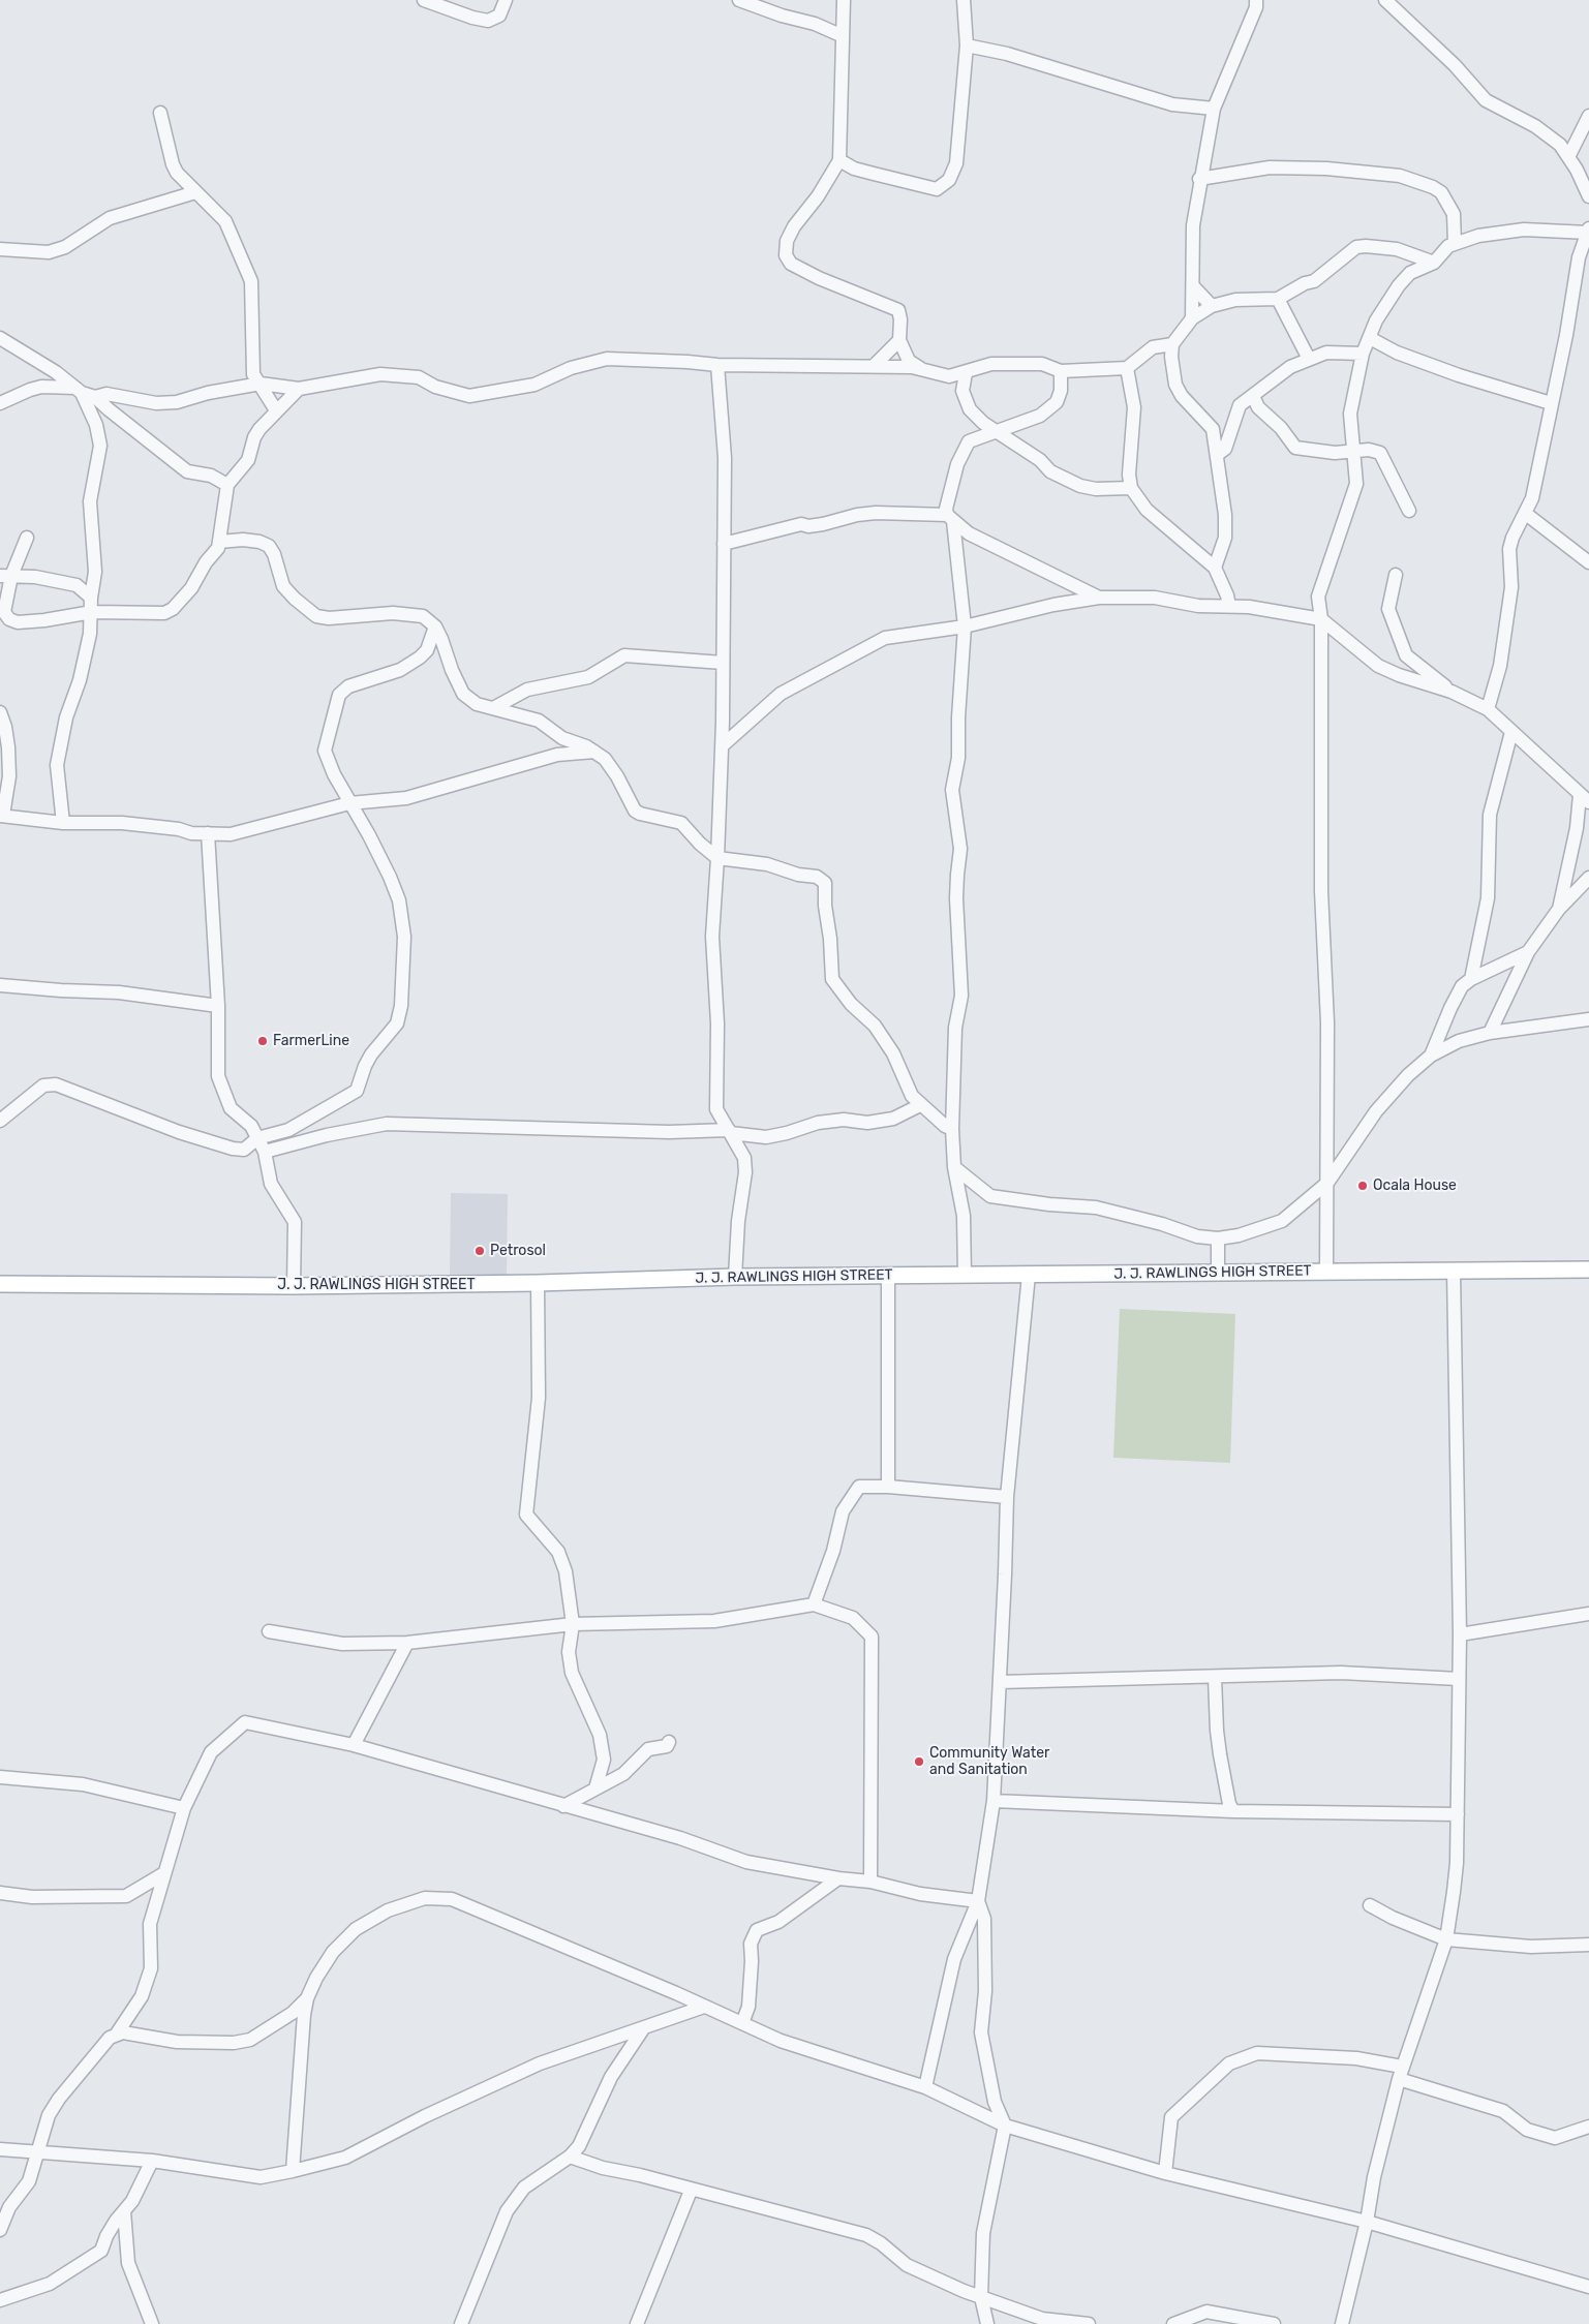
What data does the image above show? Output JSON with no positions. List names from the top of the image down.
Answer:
{
  "streets": {
    "main road": ["J. J. RAWLINGS HIGH STREET"]
  },
  "places": [
    "FarmerLine",
    "Ocala House",
    "Petrosol",
    "Community Water and Sanitation"
  ]
}
